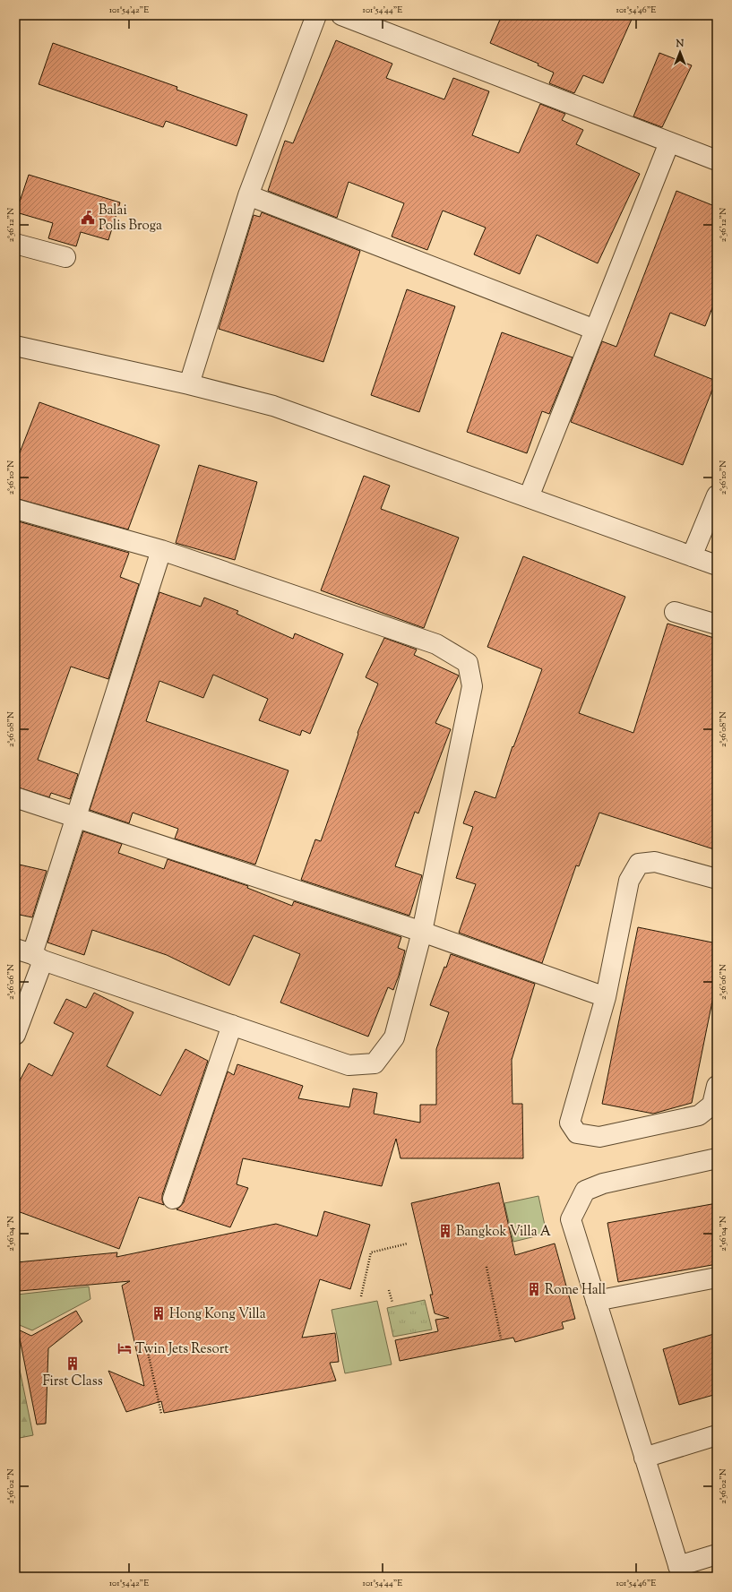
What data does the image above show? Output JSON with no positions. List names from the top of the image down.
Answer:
{
  "places": {
    "public building": ["Balai Polis Broga"],
    "building": [
      "Bangkok Villa A",
      "Rome Hall",
      "Hong Kong Villa",
      "First Class"
    ],
    "hotel": ["Twin Jets Resort"]
  },
  "north": "top",
  "coordinates": [
    "101°54'42\"E",
    "101°54'44\"E",
    "101°54'46\"E",
    "2°56'12\"N",
    "2°56'10\"N",
    "2°56'08\"N",
    "2°56'06\"N",
    "2°56'04\"N",
    "2°56'02\"N"
  ]
}
